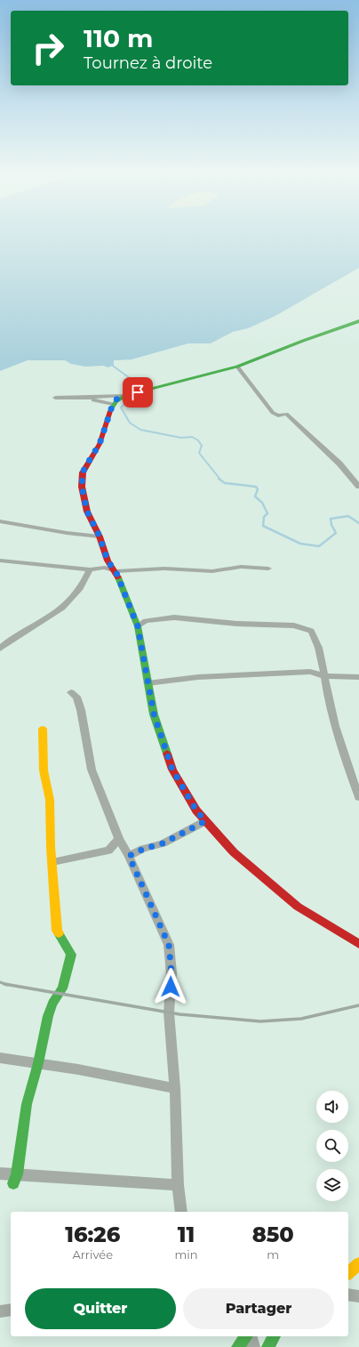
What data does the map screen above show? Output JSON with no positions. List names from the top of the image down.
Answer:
{
  "page": {
    "turn": ["110 m", "Tournez à droite"],
    "eta": [
      "16:26",
      "Arrivée",
      "11",
      "min",
      "850",
      "m"
    ],
    "buttons": ["Quitter", "Partager"]
  }
}
